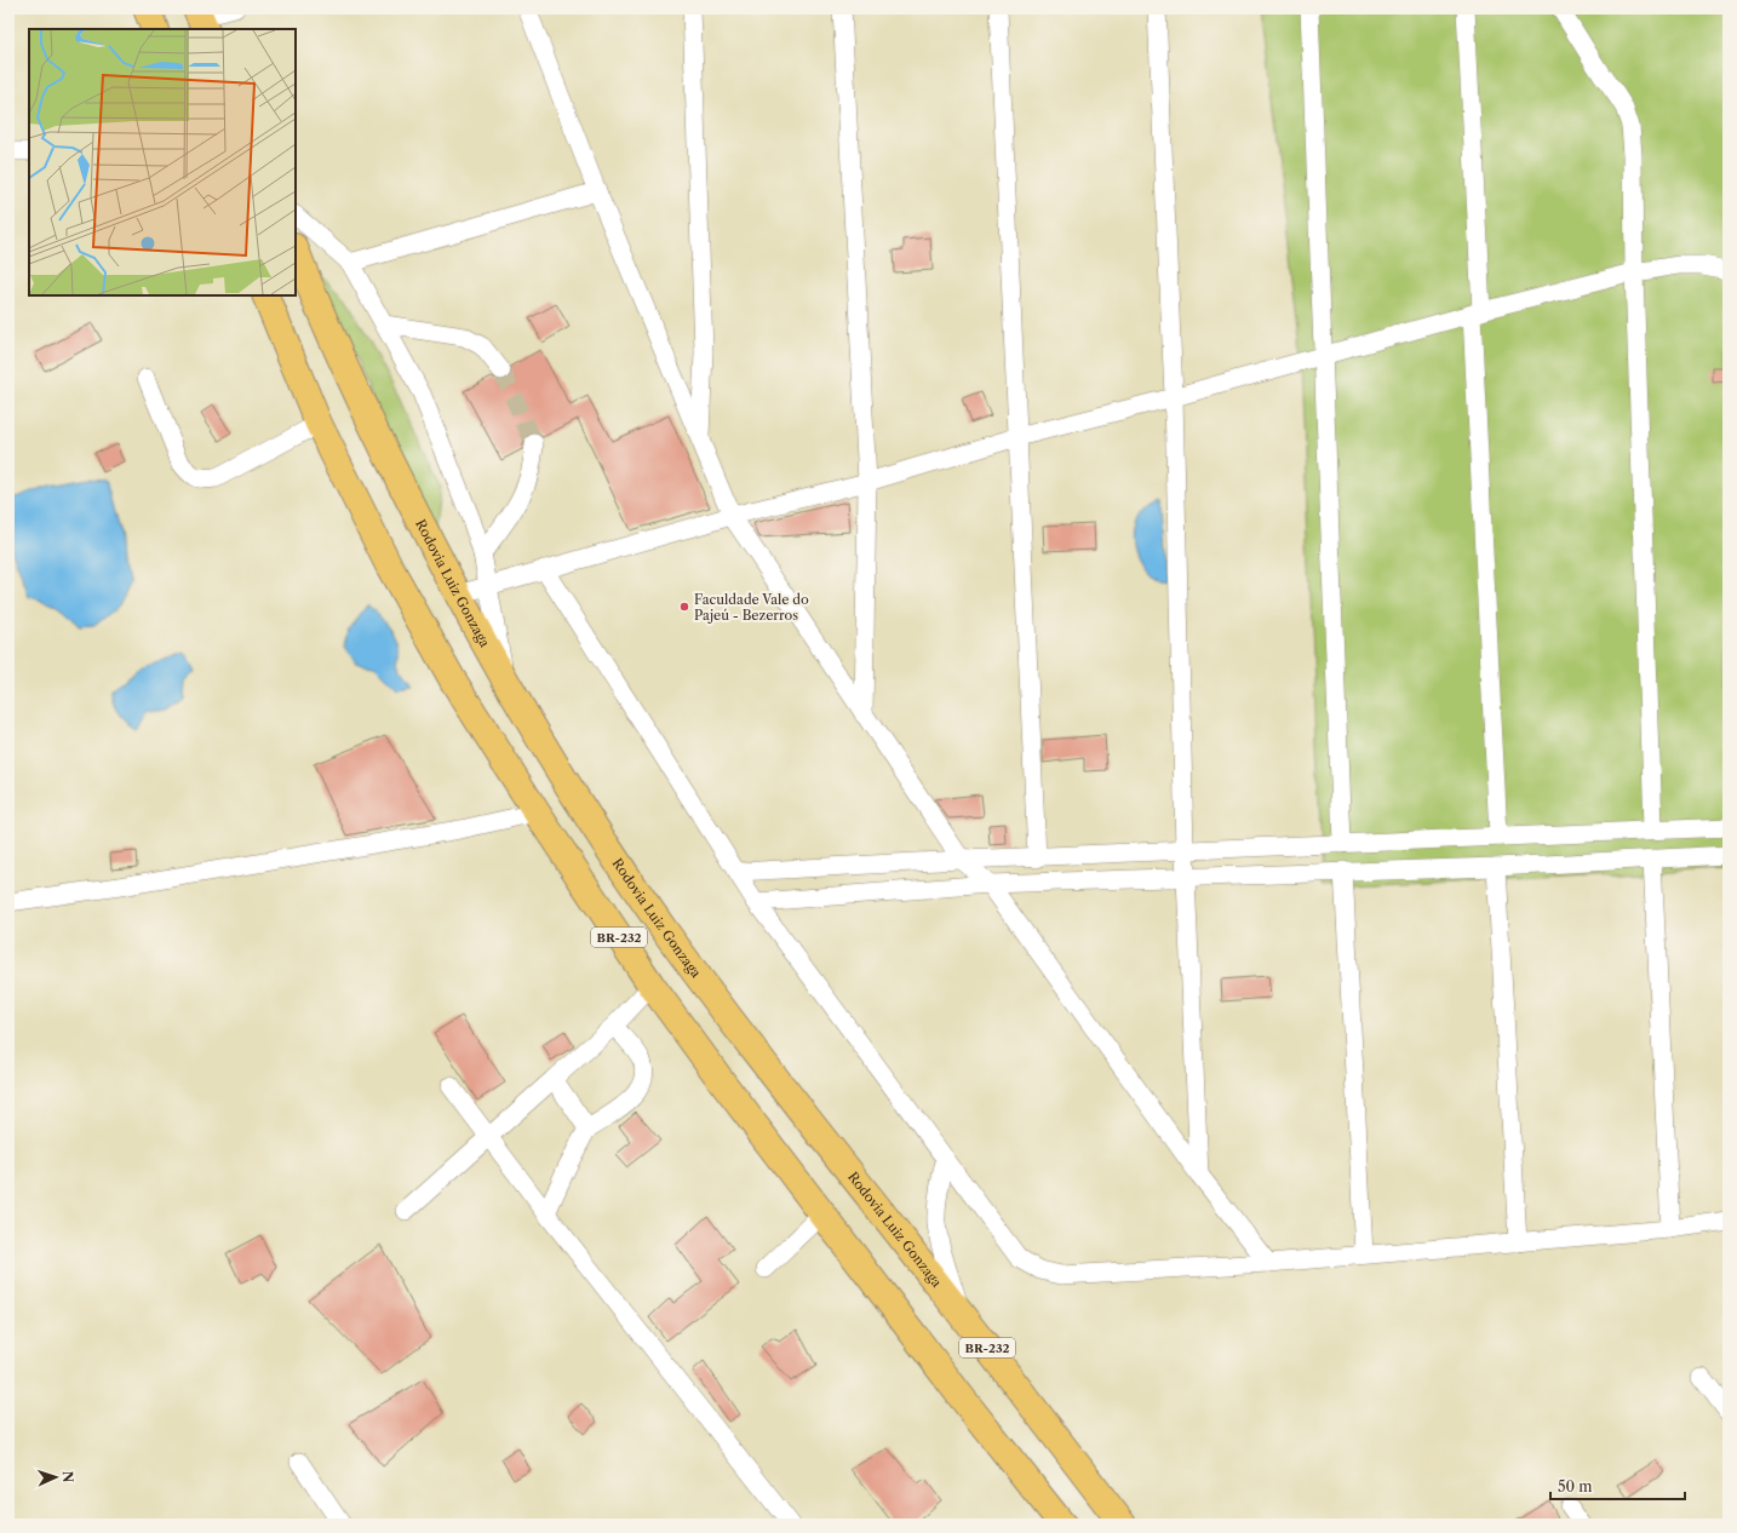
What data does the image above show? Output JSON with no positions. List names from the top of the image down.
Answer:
{
  "streets": {
    "highway": ["Rodovia Luiz Gonzaga", "BR-232"]
  },
  "places": ["Faculdade Vale do Pajeú - Bezerros"],
  "scale_bar": "50 m",
  "north": "right"
}
